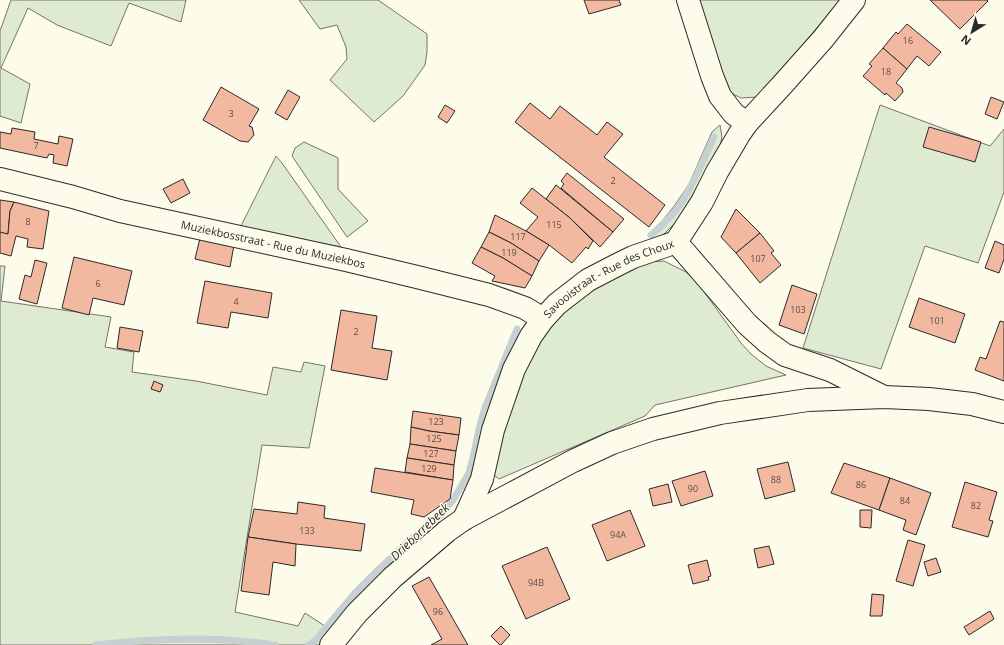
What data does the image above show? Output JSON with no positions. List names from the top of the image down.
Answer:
{
  "streets": {
    "street": ["Muziekbosstraat - Rue du Muziekbos", "Savooistraat - Rue des Choux"]
  },
  "crossings": [
    ["Muziekbosstraat - Rue du Muziekbos", "Savooistraat - Rue des Choux"]
  ],
  "water": ["Drieborrebeek"],
  "house_numbers": [
    "16",
    "18",
    "3",
    "7",
    "2",
    "8",
    "115",
    "117",
    "119",
    "107",
    "6",
    "4",
    "103",
    "101",
    "2",
    "123",
    "125",
    "127",
    "129",
    "88",
    "86",
    "90",
    "84",
    "82",
    "133",
    "94A",
    "94B",
    "96"
  ],
  "north": "bottom left"
}
